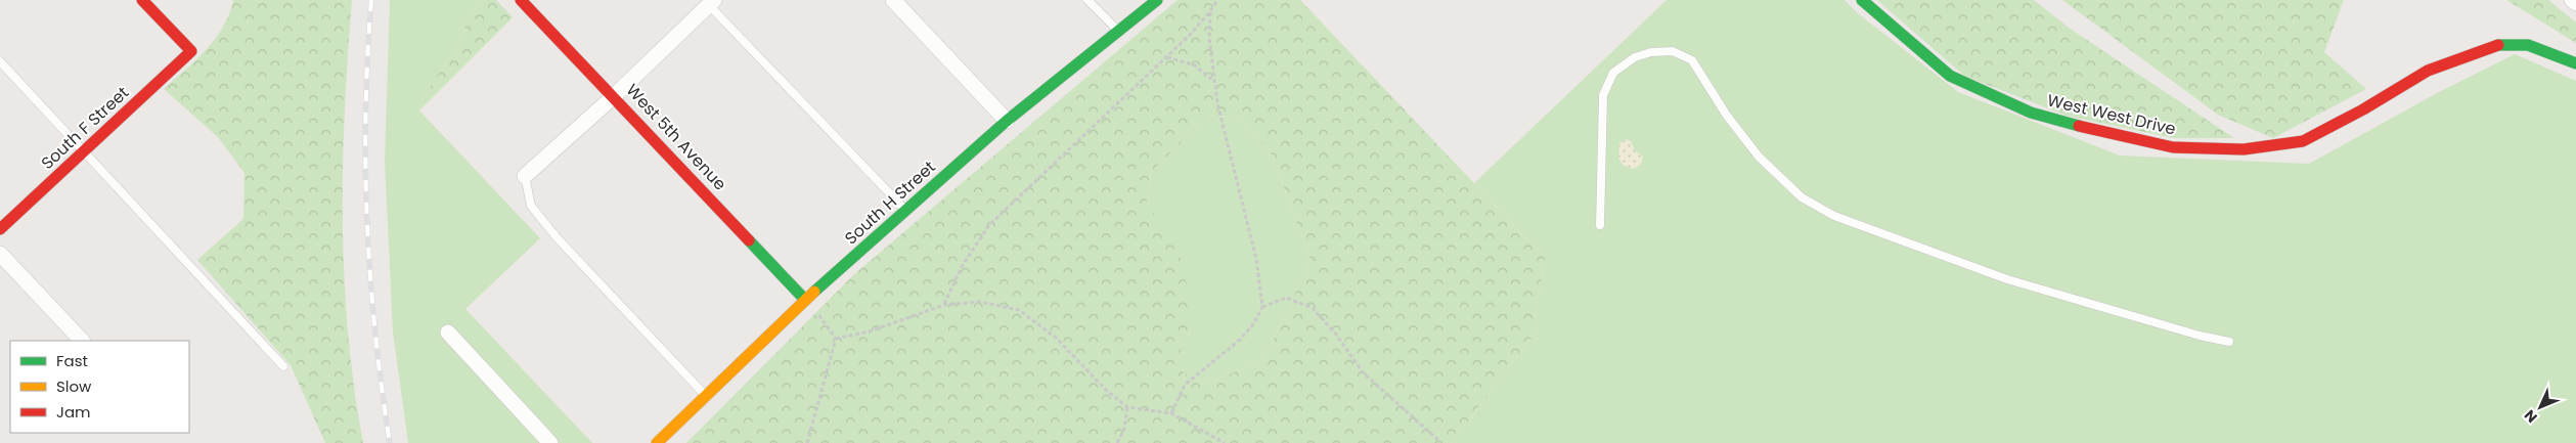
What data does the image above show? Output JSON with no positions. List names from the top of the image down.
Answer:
{
  "streets": {
    "street": [
      "West West Drive",
      "South F Street",
      "West 5th Avenue",
      "South H Street"
    ]
  },
  "crossings": [
    ["West 5th Avenue", "South H Street"]
  ],
  "legend": ["Fast", "Slow", "Jam"],
  "north": "bottom left"
}
